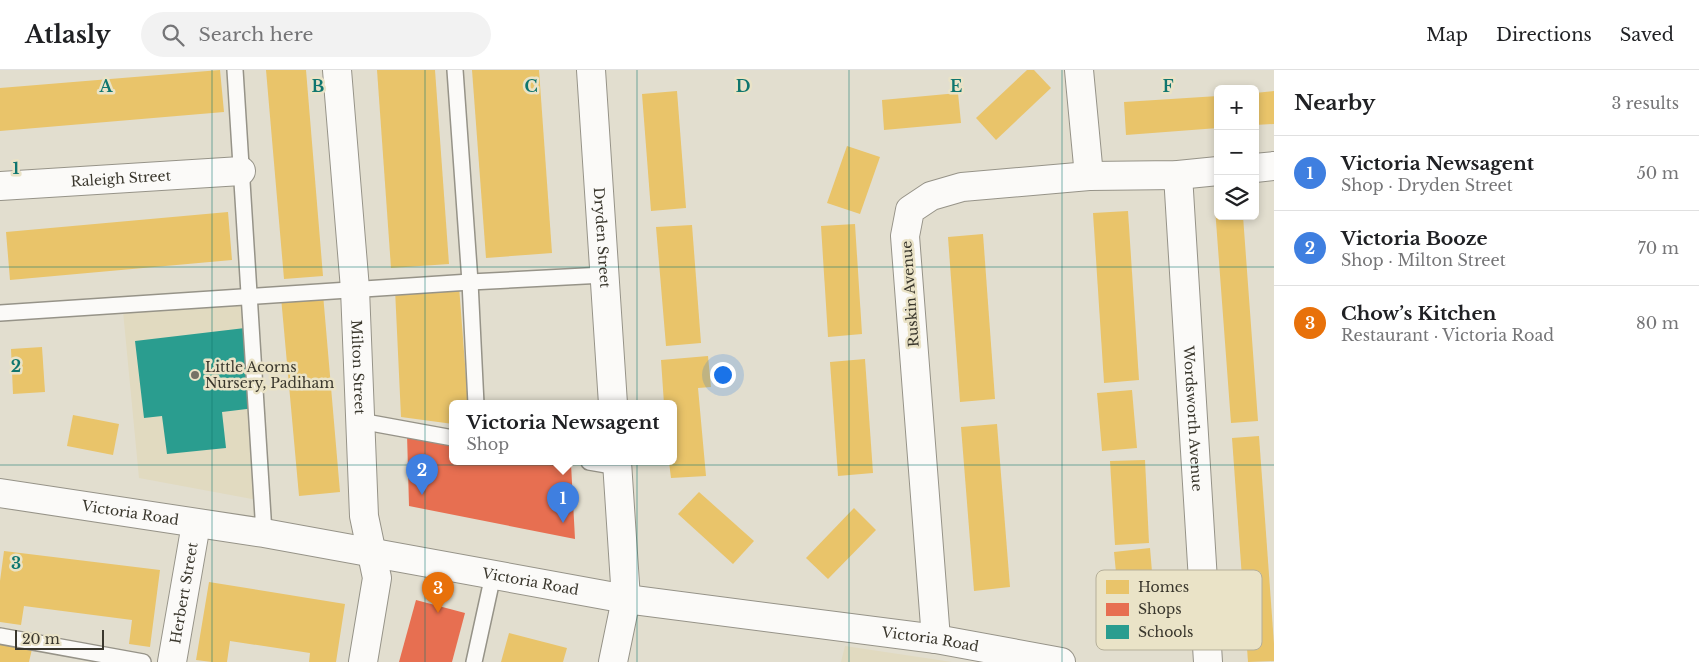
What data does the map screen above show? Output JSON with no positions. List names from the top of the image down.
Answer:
{
  "streets": {
    "street": [
      "Raleigh Street",
      "Dryden Street",
      "Ruskin Avenue",
      "Milton Street",
      "Wordsworth Avenue",
      "Victoria Road",
      "Herbert Street"
    ]
  },
  "crossings": [
    ["Ruskin Avenue", "Wordsworth Avenue"],
    ["Ruskin Avenue", "Victoria Road"],
    ["Milton Street", "Victoria Road"],
    ["Victoria Road", "Herbert Street"]
  ],
  "places": ["Little Acorns Nursery, Padiham"],
  "legend": ["Homes", "Shops", "Schools"],
  "scale_bar": "20 m",
  "page": {
    "header": "Atlasly",
    "search": "Search here",
    "nav": ["Map", "Directions", "Saved"],
    "heading": ["Nearby", "3 results"],
    "map_buttons": ["+", "−"],
    "list": [
      {
        "mark": "1",
        "name": "Victoria Newsagent",
        "note": "Shop · Dryden Street",
        "value": "50 m"
      },
      {
        "mark": "2",
        "name": "Victoria Booze",
        "note": "Shop · Milton Street",
        "value": "70 m"
      },
      {
        "mark": "3",
        "name": "Chow’s Kitchen",
        "note": "Restaurant · Victoria Road",
        "value": "80 m"
      }
    ],
    "popup": ["Victoria Newsagent", "Shop"],
    "pins": ["2", "1", "3"],
    "scale": "20 m"
  },
  "grid": {
    "columns": [
      "A",
      "B",
      "C",
      "D",
      "E",
      "F"
    ],
    "rows": ["1", "2", "3"]
  }
}
